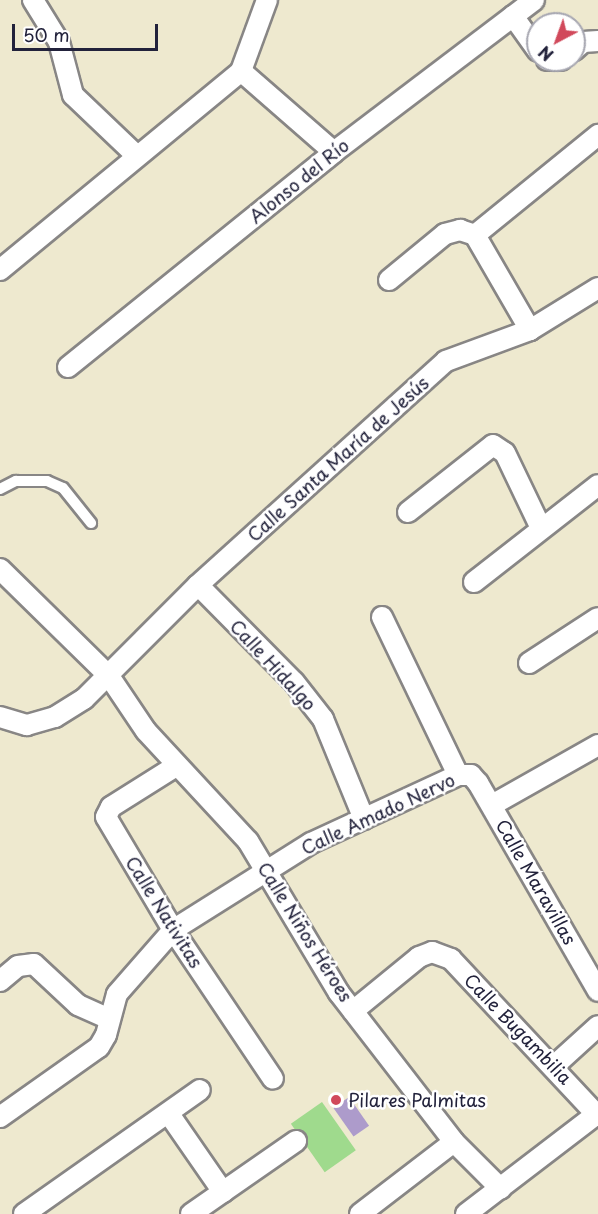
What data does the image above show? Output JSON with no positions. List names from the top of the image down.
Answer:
{
  "streets": {
    "street": [
      "Alonso del Río",
      "Calle Santa María de Jesús",
      "Calle Hidalgo",
      "Calle Amado Nervo",
      "Calle Maravillas",
      "Calle Nativitas",
      "Calle Niños Héroes",
      "Calle Bugambilia"
    ]
  },
  "crossings": [
    ["Calle Santa María de Jesús", "Calle Hidalgo"],
    ["Calle Santa María de Jesús", "Calle Niños Héroes"],
    ["Calle Hidalgo", "Calle Amado Nervo"],
    ["Calle Amado Nervo", "Calle Maravillas"],
    ["Calle Amado Nervo", "Calle Nativitas"],
    ["Calle Amado Nervo", "Calle Niños Héroes"],
    ["Calle Nativitas", "Calle Niños Héroes"],
    ["Calle Niños Héroes", "Calle Bugambilia"]
  ],
  "places": ["Pilares Palmitas"],
  "scale_bar": "50 m",
  "north": "bottom left"
}
